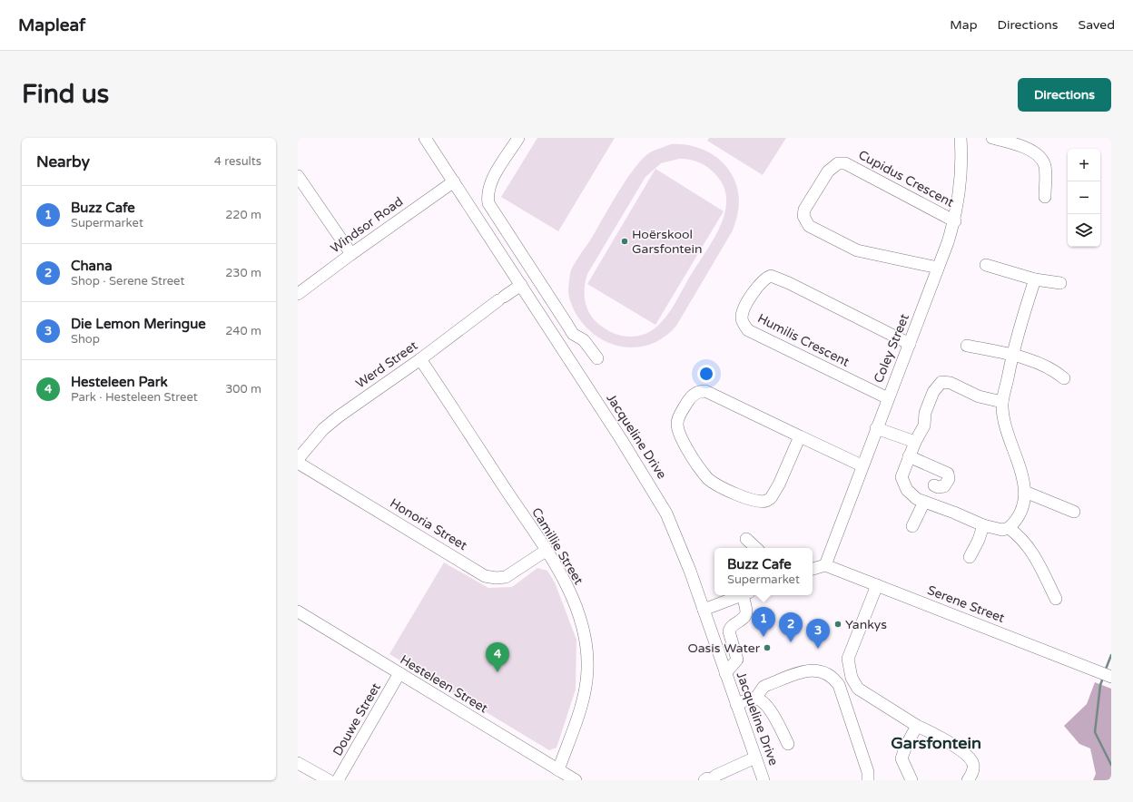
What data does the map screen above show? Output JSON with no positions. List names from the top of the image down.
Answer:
{
  "streets": {
    "street": [
      "Cupidus Crescent",
      "Windsor Road",
      "Humilis Crescent",
      "Coley Street",
      "Werd Street",
      "Jacqueline Drive",
      "Honoria Street",
      "Camillie Street",
      "Serene Street",
      "Hesteleen Street",
      "Douwe Street"
    ]
  },
  "crossings": [
    ["Cupidus Crescent", "Coley Street"],
    ["Windsor Road", "Jacqueline Drive"],
    ["Humilis Crescent", "Coley Street"],
    ["Coley Street", "Serene Street"],
    ["Werd Street", "Jacqueline Drive"],
    ["Werd Street", "Camillie Street"],
    ["Honoria Street", "Camillie Street"],
    ["Camillie Street", "Hesteleen Street"],
    ["Hesteleen Street", "Douwe Street"]
  ],
  "districts": ["Garsfontein"],
  "places": ["Hoërskool Garsfontein", "Yankys", "Oasis Water"],
  "page": {
    "header": "Mapleaf",
    "nav": ["Map", "Directions", "Saved"],
    "buttons": "Directions",
    "title": "Find us",
    "heading": ["Nearby", "4 results"],
    "map_buttons": ["+", "−"],
    "list": [
      {
        "mark": "1",
        "name": "Buzz Cafe",
        "note": "Supermarket",
        "value": "220 m"
      },
      {
        "mark": "2",
        "name": "Chana",
        "note": "Shop · Serene Street",
        "value": "230 m"
      },
      {
        "mark": "3",
        "name": "Die Lemon Meringue",
        "note": "Shop",
        "value": "240 m"
      },
      {
        "mark": "4",
        "name": "Hesteleen Park",
        "note": "Park · Hesteleen Street",
        "value": "300 m"
      }
    ],
    "popup": ["Buzz Cafe", "Supermarket"],
    "pins": [
      "1",
      "2",
      "3",
      "4"
    ]
  }
}
